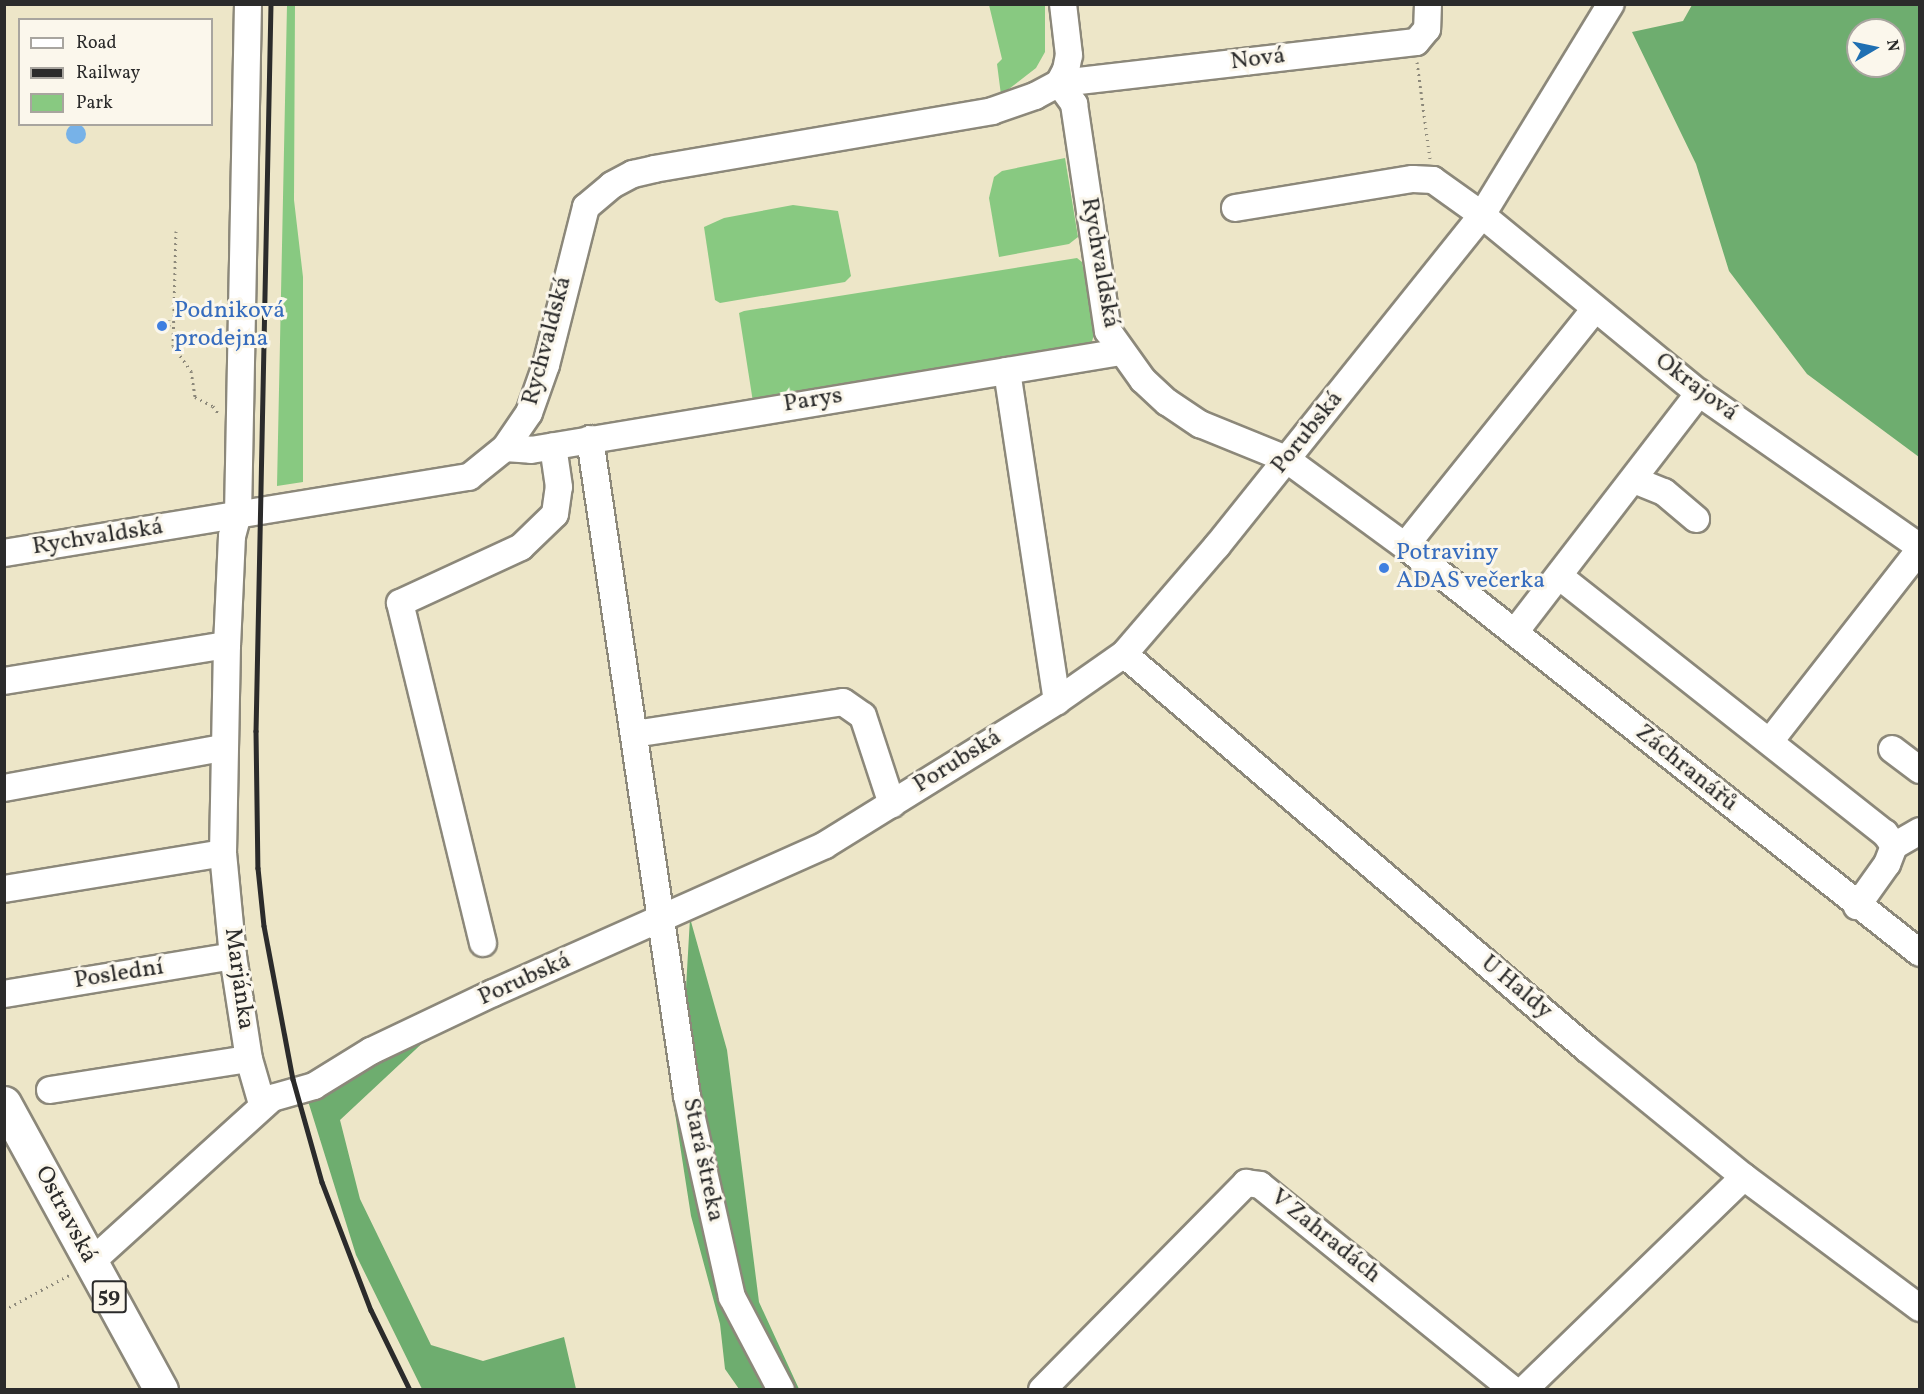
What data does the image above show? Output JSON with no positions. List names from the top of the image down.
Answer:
{
  "streets": {
    "main road": ["Ostravská", "59"],
    "street": [
      "Nová",
      "Rychvaldská",
      "Okrajová",
      "Parys",
      "Porubská",
      "Záchranářů",
      "Poslední",
      "Marjánka",
      "U Haldy",
      "Stará štreka",
      "V Zahradách"
    ]
  },
  "crossings": [
    ["Nová", "Rychvaldská"],
    ["Rychvaldská", "Parys"],
    ["Rychvaldská", "Porubská"],
    ["Rychvaldská", "Záchranářů"],
    ["Rychvaldská", "Marjánka"],
    ["Okrajová", "Porubská"],
    ["Parys", "Stará štreka"],
    ["Porubská", "Záchranářů"],
    ["Porubská", "Marjánka"],
    ["Porubská", "U Haldy"],
    ["Porubská", "Stará štreka"],
    ["Poslední", "Marjánka"]
  ],
  "places": ["Podniková prodejna", "Potraviny ADAS večerka"],
  "legend": ["Road", "Railway", "Park"],
  "north": "right"
}
